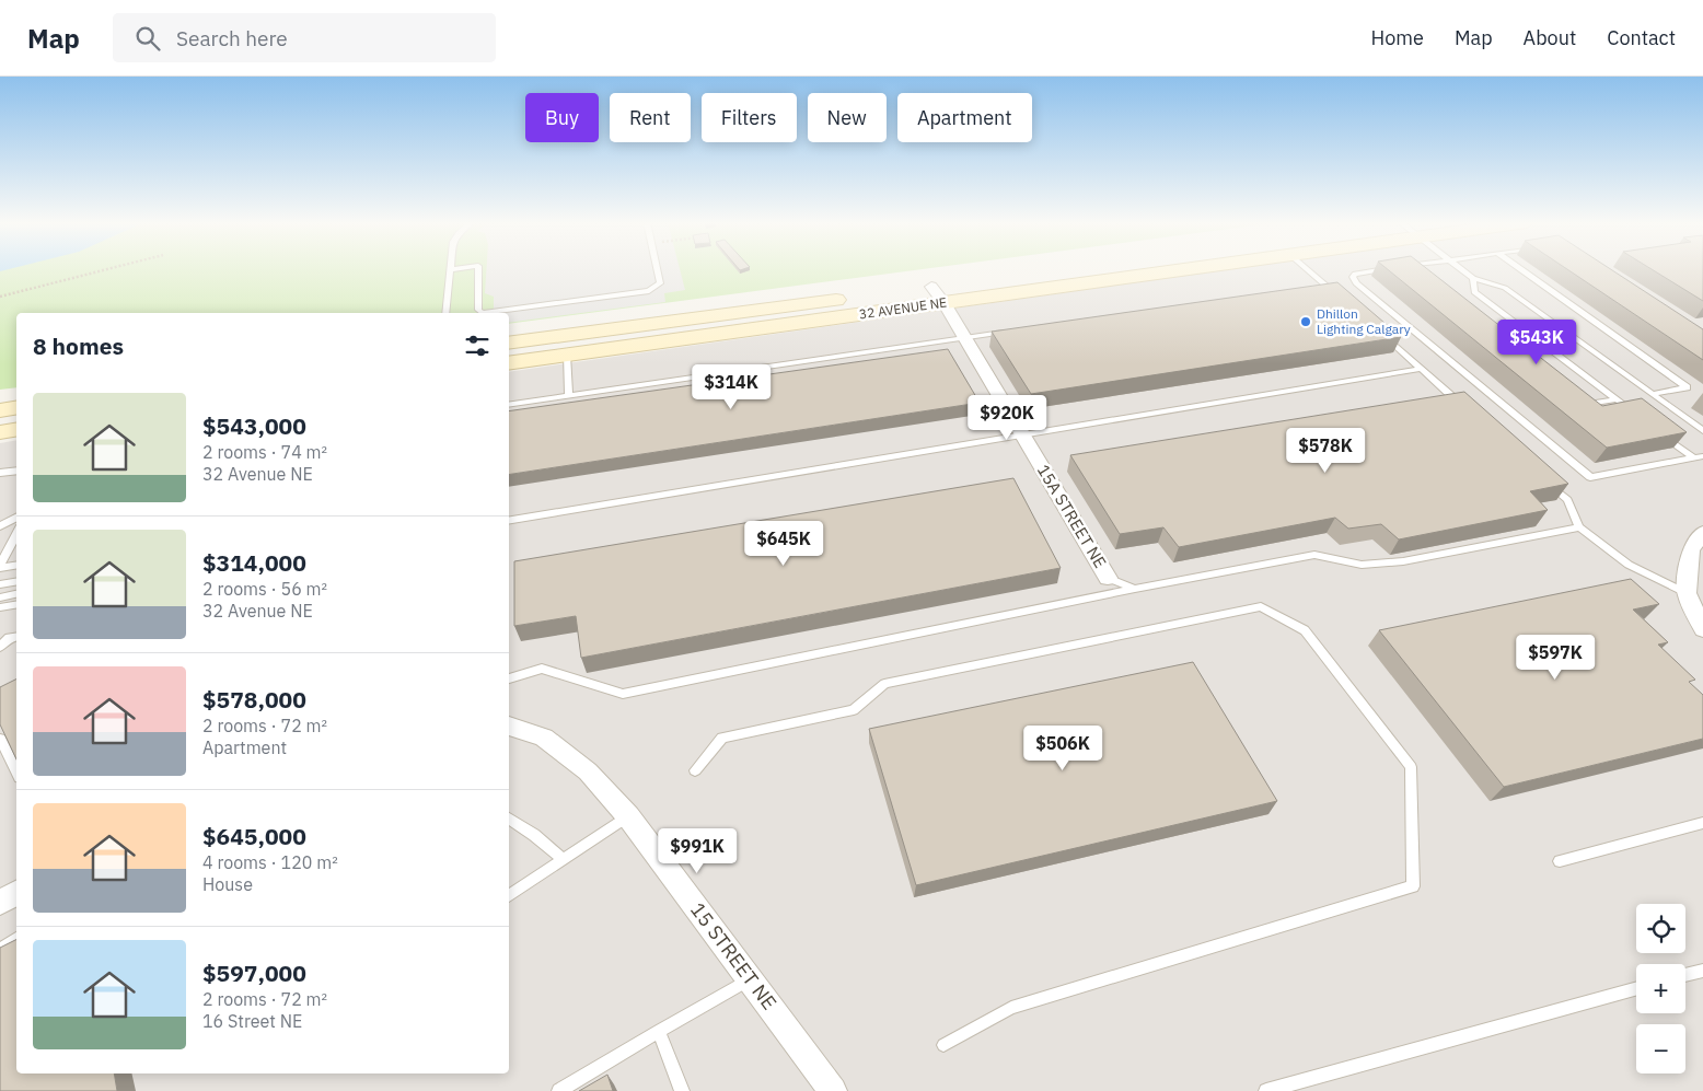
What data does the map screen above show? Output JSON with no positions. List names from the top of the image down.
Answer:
{
  "streets": {
    "main road": ["32 AVENUE NE"],
    "street": ["15A STREET NE", "15 STREET NE"]
  },
  "crossings": [
    ["32 AVENUE NE", "15A STREET NE"]
  ],
  "places": ["Dhillon Lighting Calgary"],
  "page": {
    "header": "Map",
    "search": "Search here",
    "nav": [
      "Home",
      "Map",
      "About",
      "Contact"
    ],
    "chip": [
      "Buy",
      "Rent",
      "Filters",
      "New",
      "Apartment"
    ],
    "heading": "8 homes",
    "price": [
      "$543K",
      "$314K",
      "$920K",
      "$578K",
      "$645K",
      "$597K",
      "$506K",
      "$991K"
    ],
    "list": [
      {
        "name": "$543,000",
        "note": "2 rooms · 74 m² · 32 Avenue NE"
      },
      {
        "name": "$314,000",
        "note": "2 rooms · 56 m² · 32 Avenue NE"
      },
      {
        "name": "$578,000",
        "note": "2 rooms · 72 m² · Apartment"
      },
      {
        "name": "$645,000",
        "note": "4 rooms · 120 m² · House"
      },
      {
        "name": "$597,000",
        "note": "2 rooms · 72 m² · 16 Street NE"
      }
    ],
    "map_buttons": ["+", "−"]
  }
}
